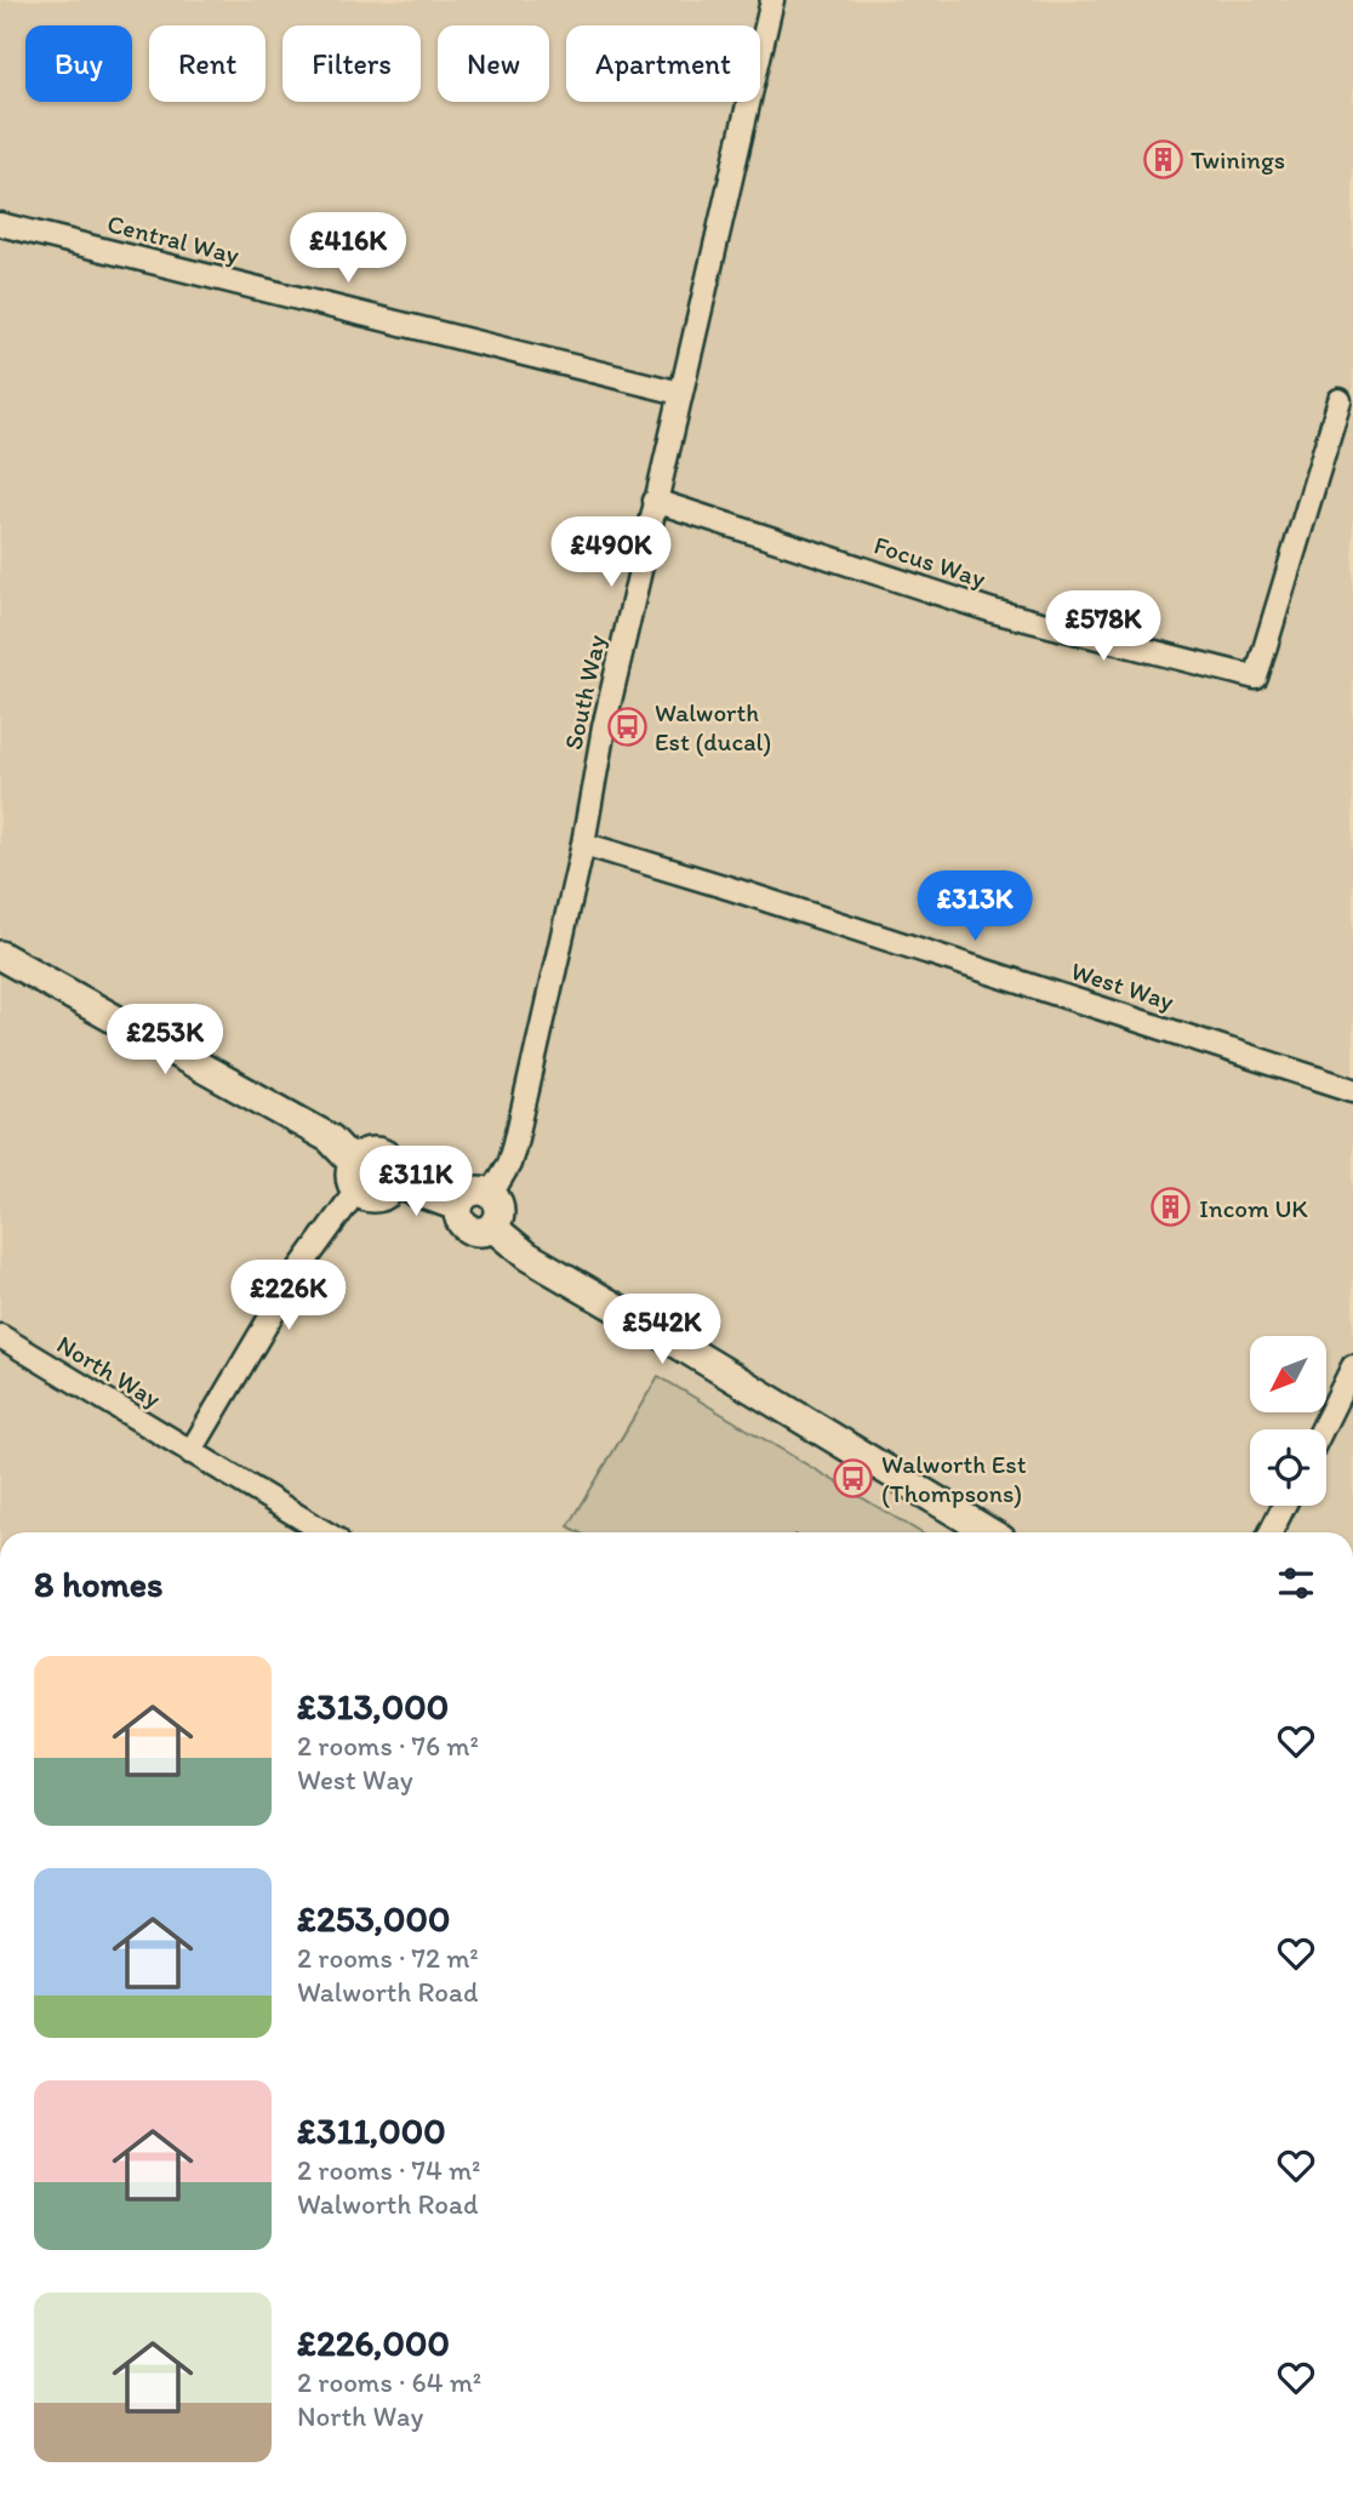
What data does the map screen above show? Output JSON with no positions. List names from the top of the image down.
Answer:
{
  "streets": {
    "street": [
      "Central Way",
      "Focus Way",
      "South Way",
      "West Way",
      "North Way"
    ]
  },
  "crossings": [
    ["Central Way", "South Way"],
    ["Focus Way", "South Way"],
    ["South Way", "West Way"]
  ],
  "places": {
    "building": ["Twinings", "Incom UK"],
    "bus stop": ["Walworth Est (ducal)", "Walworth Est (Thompsons)"]
  },
  "north": "bottom left",
  "page": {
    "chip": [
      "Buy",
      "Rent",
      "Filters",
      "New",
      "Apartment"
    ],
    "price": [
      "£416K",
      "£490K",
      "£578K",
      "£313K",
      "£253K",
      "£311K",
      "£226K",
      "£542K"
    ],
    "heading": "8 homes",
    "list": [
      {
        "name": "£313,000",
        "note": "2 rooms · 76 m² · West Way"
      },
      {
        "name": "£253,000",
        "note": "2 rooms · 72 m² · Walworth Road"
      },
      {
        "name": "£311,000",
        "note": "2 rooms · 74 m² · Walworth Road"
      },
      {
        "name": "£226,000",
        "note": "2 rooms · 64 m² · North Way"
      }
    ]
  }
}
